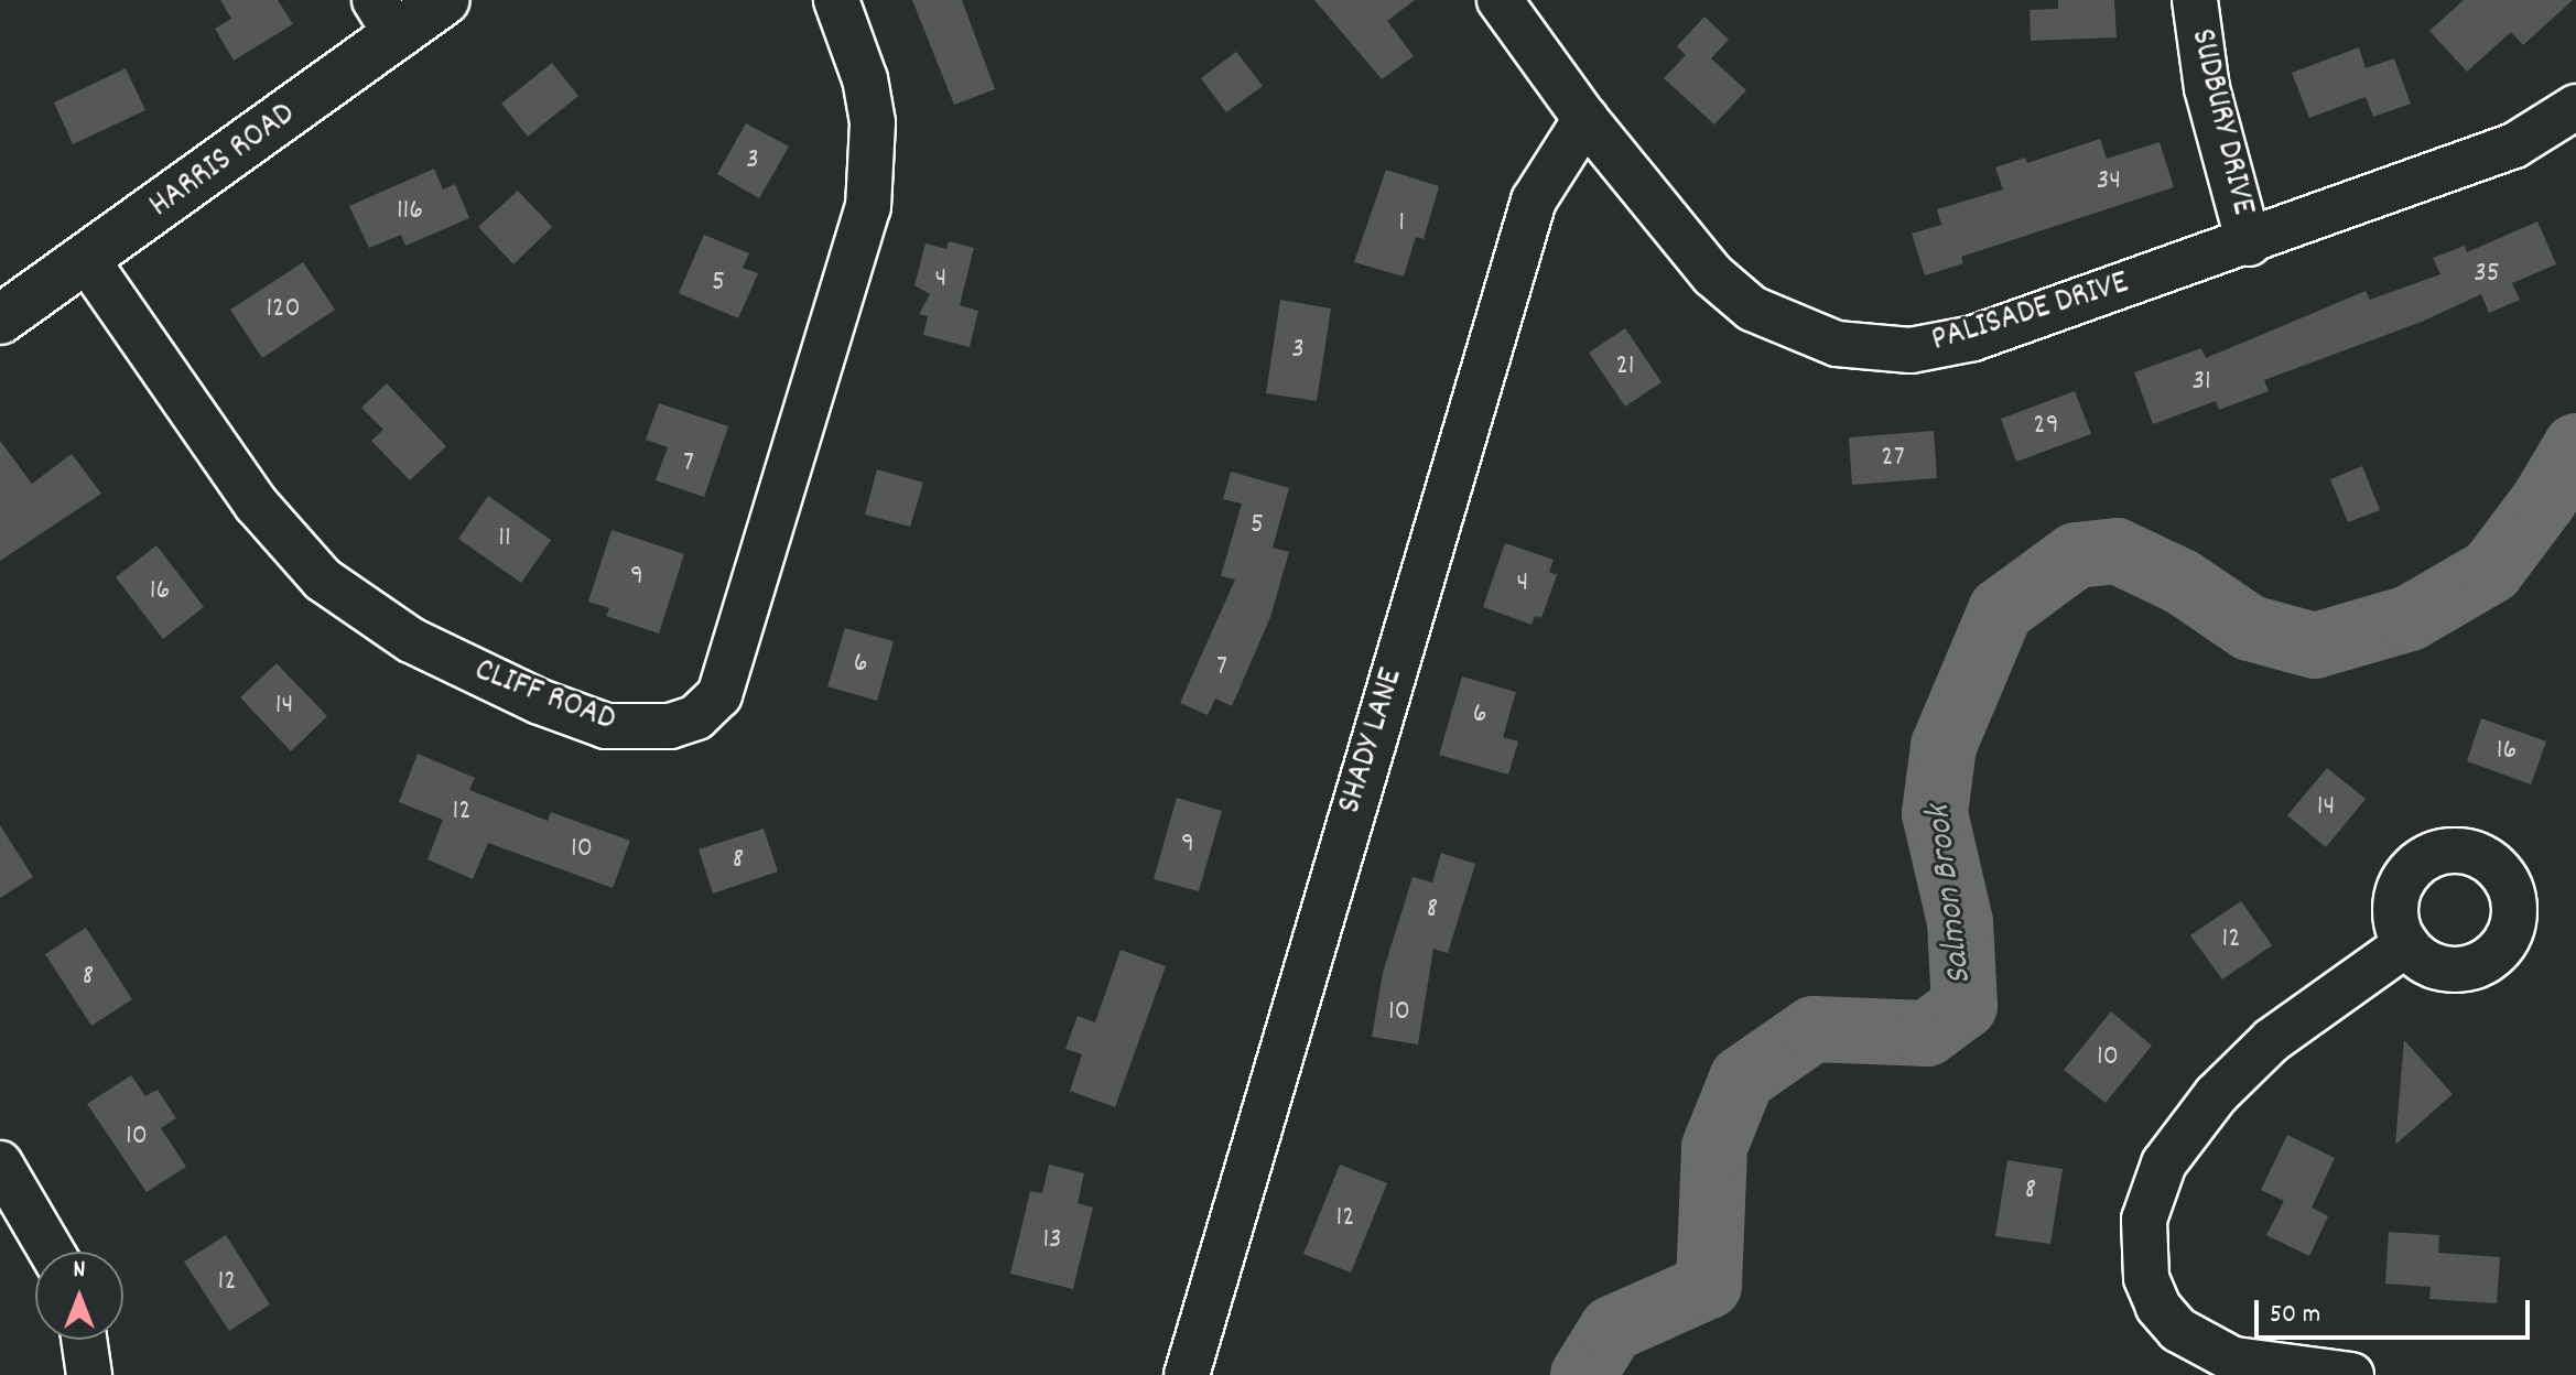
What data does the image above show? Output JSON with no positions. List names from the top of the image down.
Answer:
{
  "streets": {
    "street": [
      "SUDBURY DRIVE",
      "HARRIS ROAD",
      "PALISADE DRIVE",
      "CLIFF ROAD",
      "SHADY LANE"
    ]
  },
  "crossings": [
    ["SUDBURY DRIVE", "PALISADE DRIVE"],
    ["HARRIS ROAD", "CLIFF ROAD"],
    ["PALISADE DRIVE", "SHADY LANE"]
  ],
  "water": ["Salmon Brook"],
  "house_numbers": [
    "3",
    "34",
    "116",
    "1",
    "35",
    "4",
    "5",
    "120",
    "3",
    "21",
    "31",
    "29",
    "27",
    "7",
    "5",
    "11",
    "9",
    "4",
    "16",
    "6",
    "7",
    "14",
    "6",
    "16",
    "14",
    "12",
    "9",
    "10",
    "8",
    "8",
    "12",
    "8",
    "10",
    "10",
    "10",
    "8",
    "12",
    "13",
    "12"
  ],
  "scale_bar": "50 m",
  "north": "top"
}
